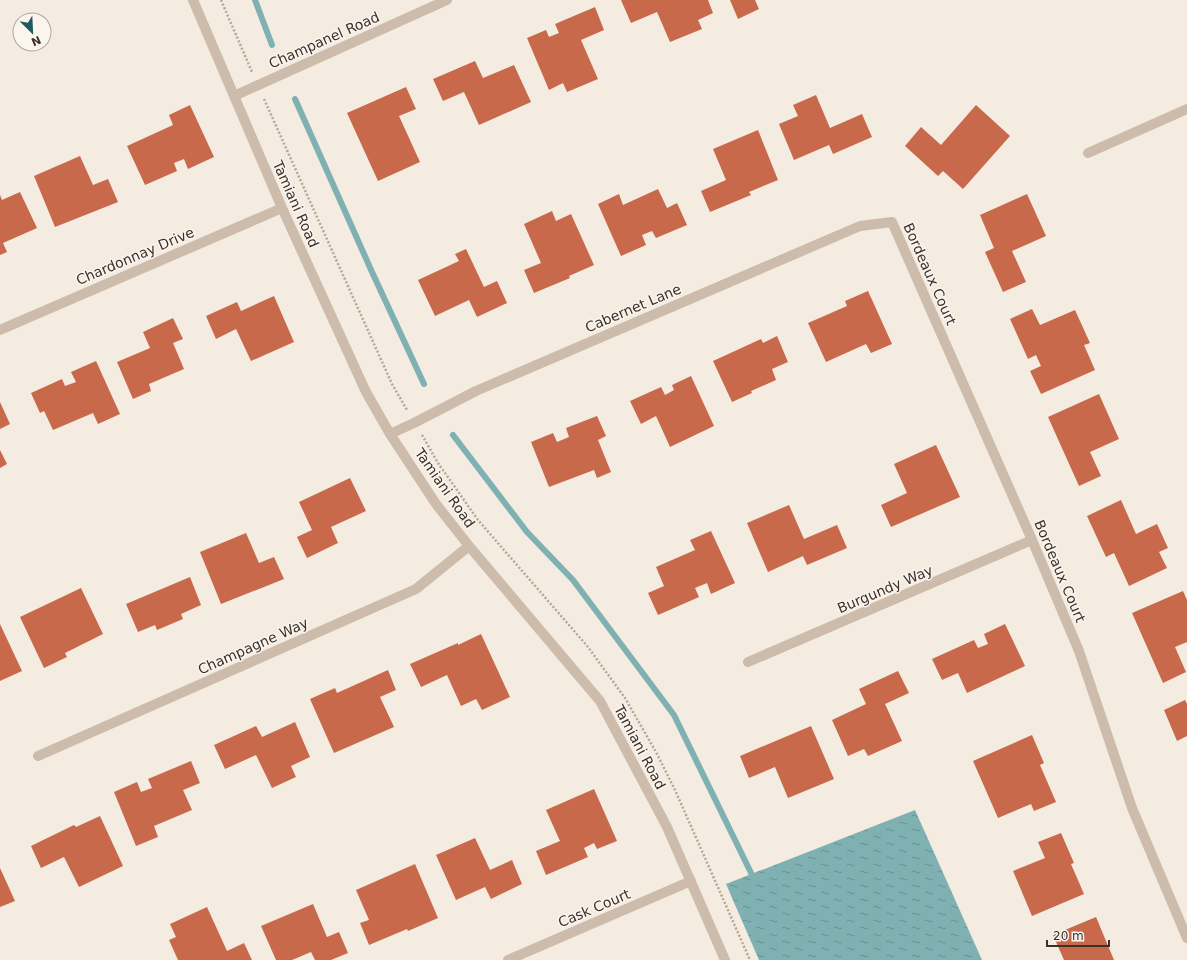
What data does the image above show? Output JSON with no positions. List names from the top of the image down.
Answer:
{
  "streets": {
    "street": [
      "Champanel Road",
      "Tamiani Road",
      "Chardonnay Drive",
      "Bordeaux Court",
      "Cabernet Lane",
      "Burgundy Way",
      "Champagne Way",
      "Cask Court"
    ]
  },
  "crossings": [
    ["Champanel Road", "Tamiani Road"],
    ["Tamiani Road", "Chardonnay Drive"],
    ["Tamiani Road", "Cabernet Lane"],
    ["Tamiani Road", "Champagne Way"],
    ["Tamiani Road", "Cask Court"],
    ["Bordeaux Court", "Cabernet Lane"],
    ["Bordeaux Court", "Burgundy Way"]
  ],
  "scale_bar": "20 m",
  "north": "bottom right"
}
